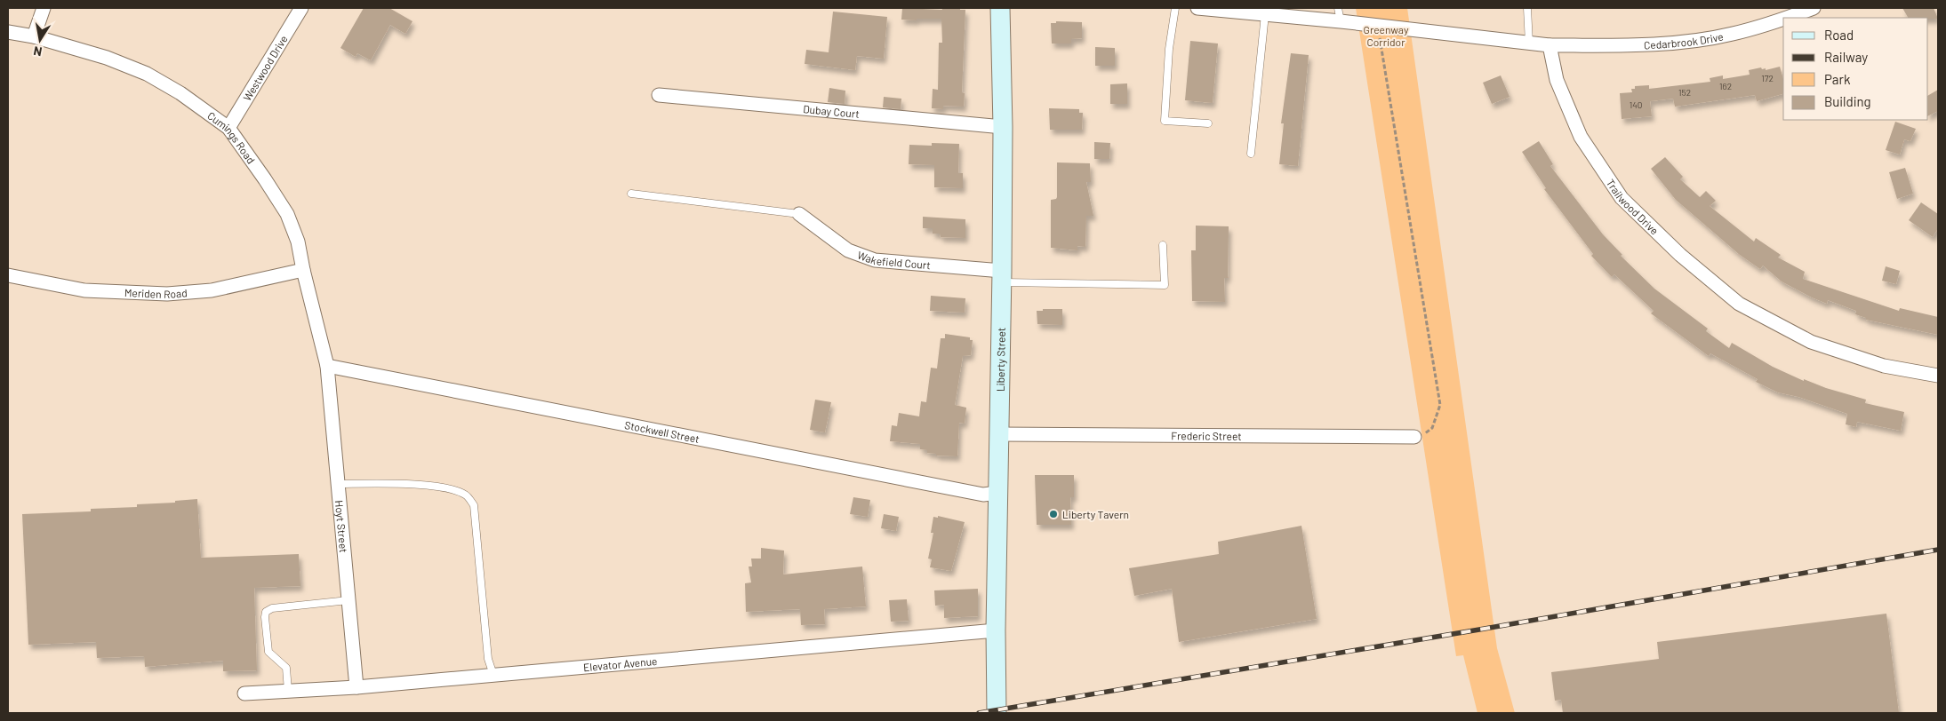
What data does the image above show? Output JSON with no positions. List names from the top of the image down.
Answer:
{
  "streets": {
    "street": [
      "Cedarbrook Drive",
      "Westwood Drive",
      "Dubay Court",
      "Cumings Road",
      "Trailwood Drive",
      "Wakefield Court",
      "Meriden Road",
      "Liberty Street",
      "Stockwell Street",
      "Frederic Street",
      "Hoyt Street",
      "Elevator Avenue"
    ]
  },
  "crossings": [
    ["Cedarbrook Drive", "Trailwood Drive"],
    ["Westwood Drive", "Cumings Road"],
    ["Dubay Court", "Liberty Street"],
    ["Cumings Road", "Meriden Road"],
    ["Cumings Road", "Stockwell Street"],
    ["Cumings Road", "Hoyt Street"],
    ["Wakefield Court", "Liberty Street"],
    ["Liberty Street", "Stockwell Street"],
    ["Liberty Street", "Frederic Street"],
    ["Liberty Street", "Elevator Avenue"],
    ["Stockwell Street", "Hoyt Street"],
    ["Hoyt Street", "Elevator Avenue"]
  ],
  "parks": ["Greenway Corridor"],
  "places": ["Liberty Tavern"],
  "house_numbers": [
    "172",
    "162",
    "152",
    "140"
  ],
  "legend": [
    "Road",
    "Railway",
    "Park",
    "Building"
  ],
  "north": "bottom"
}
